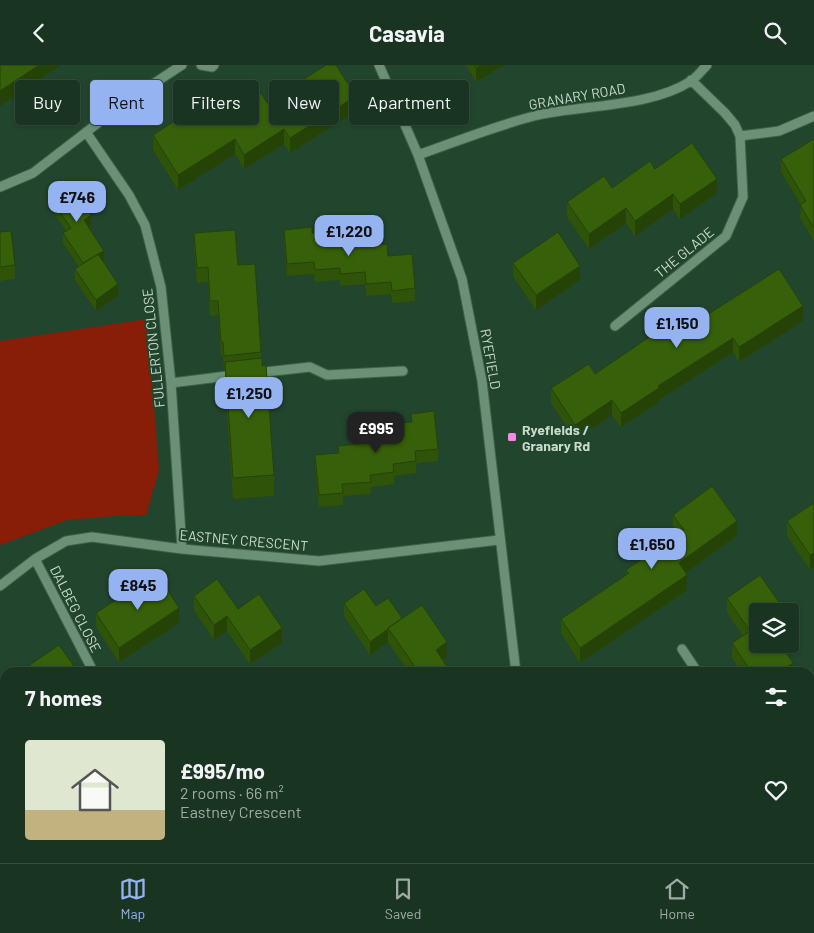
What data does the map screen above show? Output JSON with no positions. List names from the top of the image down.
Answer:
{
  "streets": {
    "street": [
      "GRANARY ROAD",
      "THE GLADE",
      "FULLERTON CLOSE",
      "RYEFIELD",
      "EASTNEY CRESCENT",
      "DALBEG CLOSE"
    ]
  },
  "crossings": [
    ["GRANARY ROAD", "THE GLADE"],
    ["GRANARY ROAD", "RYEFIELD"],
    ["FULLERTON CLOSE", "EASTNEY CRESCENT"],
    ["RYEFIELD", "EASTNEY CRESCENT"],
    ["EASTNEY CRESCENT", "DALBEG CLOSE"]
  ],
  "places": {
    "transit": ["Ryefields / Granary Rd"]
  },
  "page": {
    "header": "Casavia",
    "chip": [
      "Buy",
      "Rent",
      "Filters",
      "New",
      "Apartment"
    ],
    "price": [
      "£746",
      "£1,220",
      "£1,150",
      "£1,250",
      "£995",
      "£1,650",
      "£845"
    ],
    "heading": "7 homes",
    "list": [
      {
        "name": "£995/mo",
        "note": "2 rooms · 66 m² · Eastney Crescent"
      }
    ],
    "tabs": ["Map", "Saved", "Home"]
  }
}
